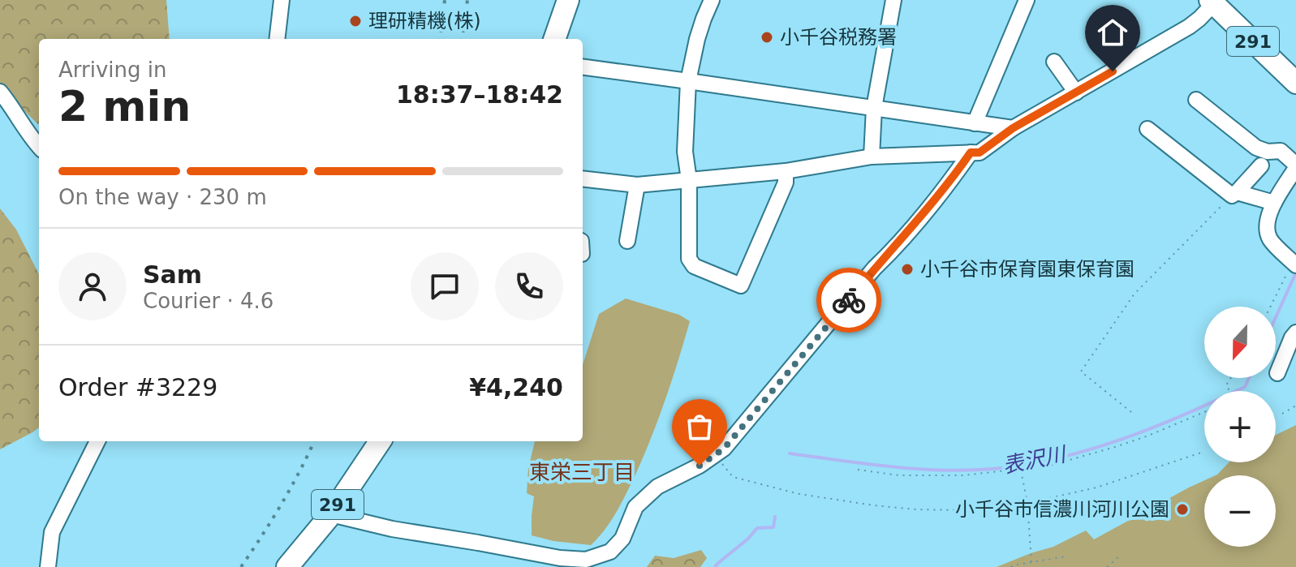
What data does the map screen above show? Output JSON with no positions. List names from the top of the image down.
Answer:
{
  "streets": {
    "highway": ["291"]
  },
  "districts": ["東栄三丁目"],
  "water": ["表沢川"],
  "places": [
    "理研精機(株)",
    "小千谷税務署",
    "小千谷市保育園東保育園",
    "小千谷市信濃川河川公園"
  ],
  "north": "bottom",
  "page": {
    "heading": ["2 min", "Arriving in", "18:37–18:42"],
    "panel": [
      "Sam",
      "Courier · 4.6",
      "Order #3229",
      "¥4,240"
    ],
    "bar": "On the way · 230 m",
    "map_buttons": ["+", "−"]
  }
}
